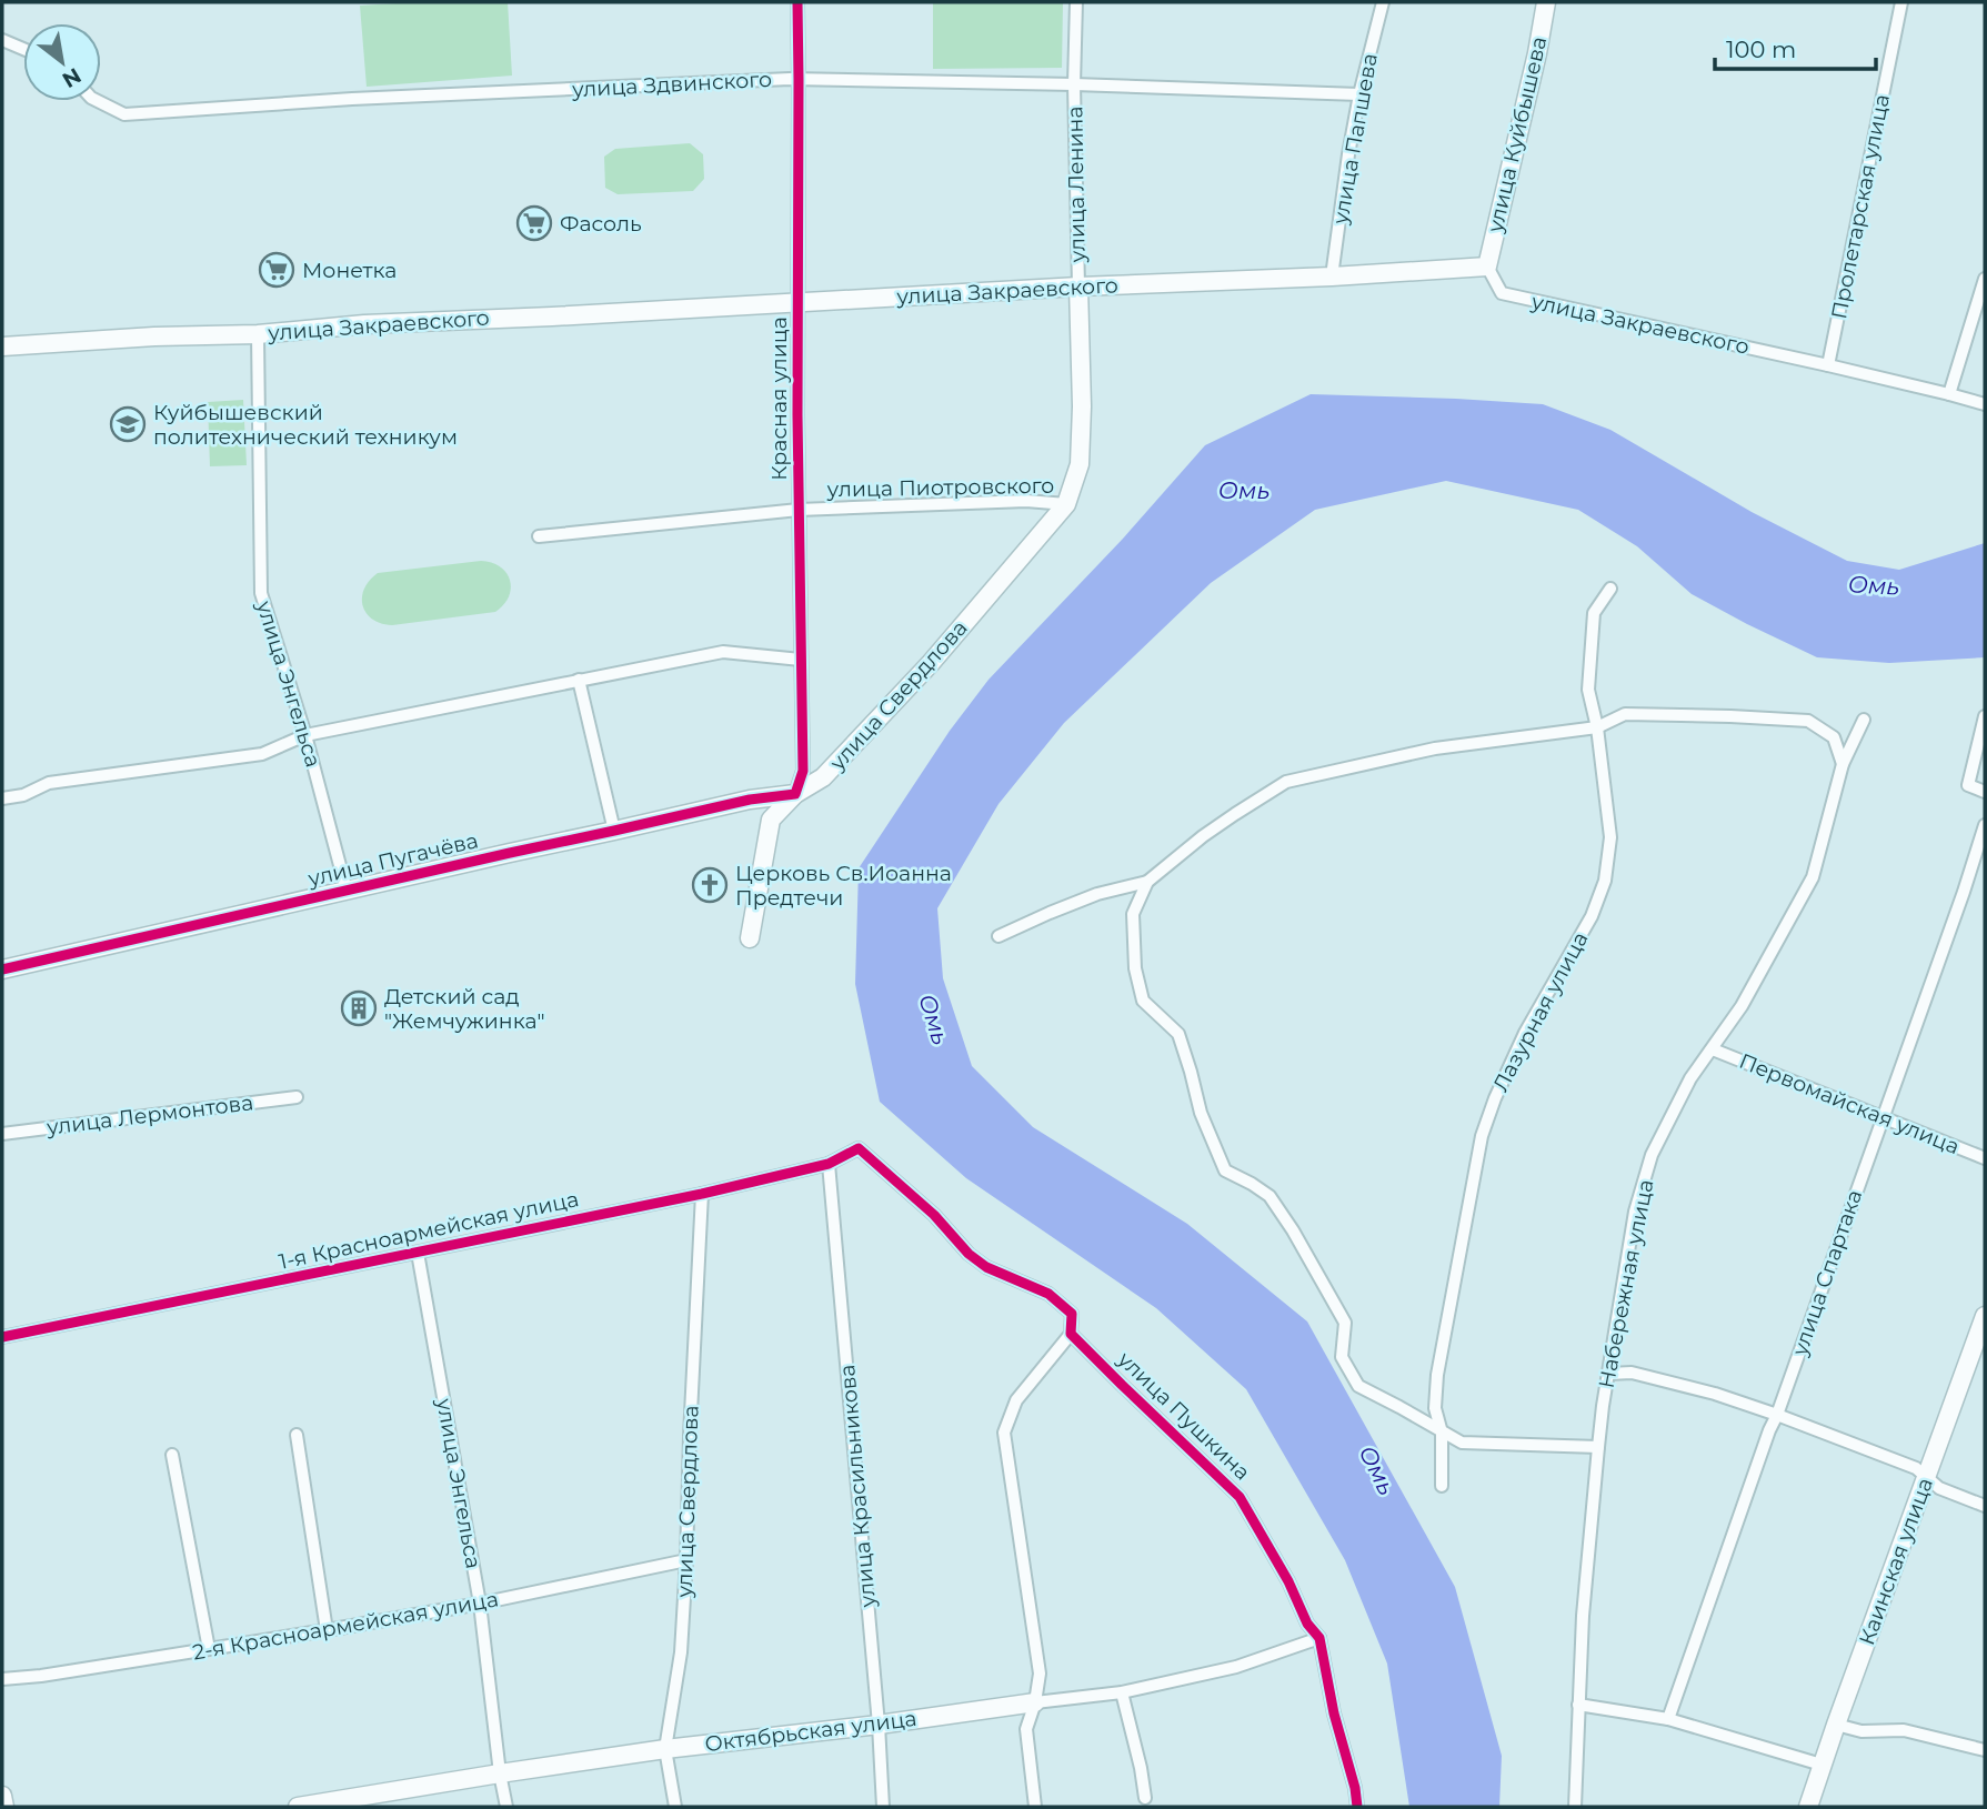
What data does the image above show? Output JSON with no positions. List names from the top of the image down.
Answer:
{
  "streets": {
    "street": [
      "улица Здвинского",
      "улица Куйбышева",
      "улица Папшева",
      "улица Ленина",
      "Пролетарская улица",
      "улица Закраевского",
      "Красная улица",
      "улица Пиотровского",
      "улица Энгельса",
      "улица Свердлова",
      "улица Пугачёва",
      "Лазурная улица",
      "Первомайская улица",
      "улица Лермонтова",
      "1-я Красноармейская улица",
      "улица Спартака",
      "Набережная улица",
      "улица Пушкина",
      "улица Красильникова",
      "Каинская улица",
      "2-я Красноармейская улица",
      "Октябрьская улица"
    ]
  },
  "crossings": [
    ["улица Здвинского", "улица Папшева"],
    ["улица Здвинского", "улица Ленина"],
    ["улица Здвинского", "Красная улица"],
    ["улица Куйбышева", "улица Закраевского"],
    ["улица Папшева", "улица Закраевского"],
    ["улица Ленина", "улица Закраевского"],
    ["улица Ленина", "улица Пиотровского"],
    ["улица Ленина", "улица Свердлова"],
    ["Пролетарская улица", "улица Закраевского"],
    ["улица Закраевского", "Красная улица"],
    ["улица Закраевского", "улица Энгельса"],
    ["Красная улица", "улица Пиотровского"],
    ["Красная улица", "улица Свердлова"],
    ["Красная улица", "улица Пугачёва"],
    ["улица Пиотровского", "улица Свердлова"],
    ["улица Энгельса", "улица Пугачёва"],
    ["улица Энгельса", "1-я Красноармейская улица"],
    ["улица Энгельса", "2-я Красноармейская улица"],
    ["улица Энгельса", "Октябрьская улица"],
    ["улица Свердлова", "улица Пугачёва"],
    ["улица Свердлова", "1-я Красноармейская улица"],
    ["улица Свердлова", "2-я Красноармейская улица"],
    ["улица Свердлова", "Октябрьская улица"],
    ["Первомайская улица", "улица Спартака"],
    ["Первомайская улица", "Набережная улица"],
    ["1-я Красноармейская улица", "улица Пушкина"],
    ["1-я Красноармейская улица", "улица Красильникова"],
    ["улица Пушкина", "Октябрьская улица"],
    ["улица Красильникова", "Октябрьская улица"]
  ],
  "water": ["Омь"],
  "places": {
    "supermarket": ["Фасоль", "Монетка"],
    "school or university": ["Куйбышевский политехнический техникум"],
    "church": ["Церковь Св.Иоанна Предтечи"],
    "building": ["Детский сад \"Жемчужинка\""]
  },
  "scale_bar": "100 m",
  "north": "bottom right"
}
